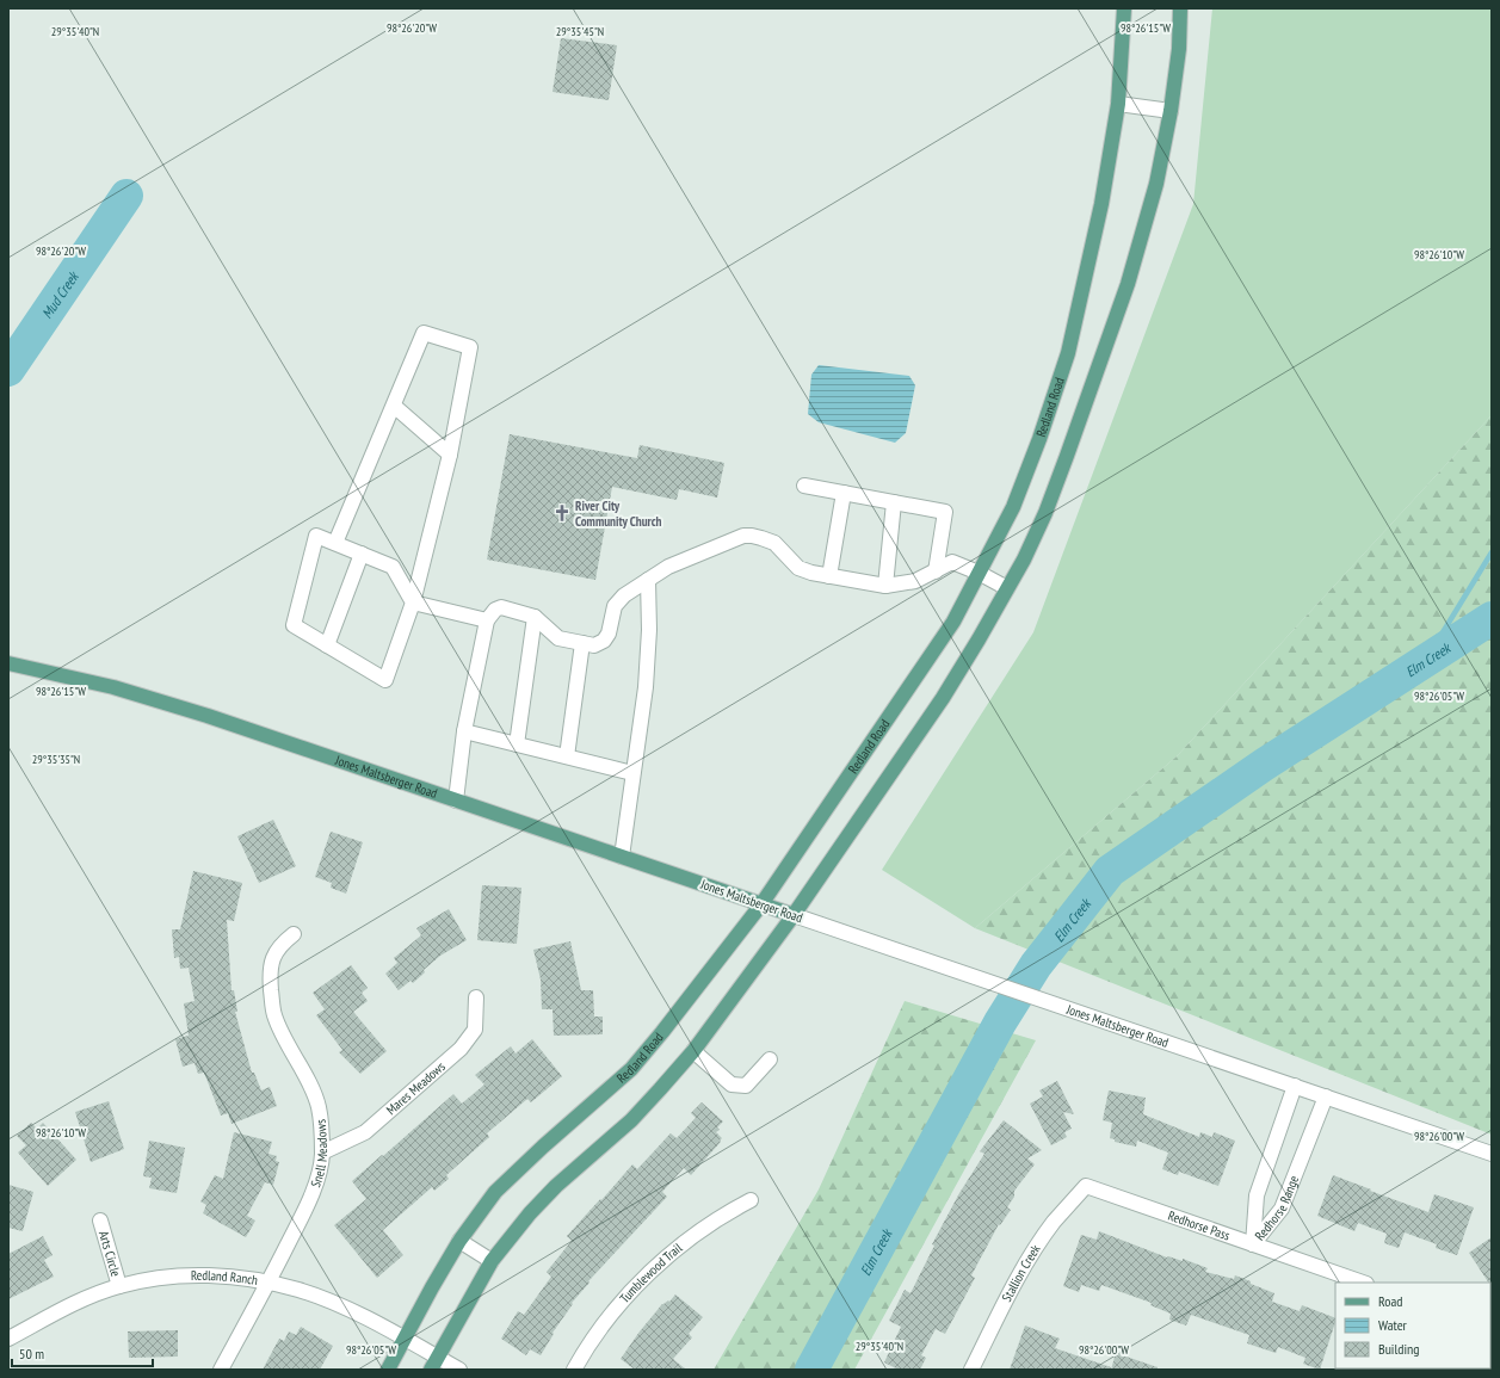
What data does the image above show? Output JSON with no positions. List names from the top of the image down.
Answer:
{
  "streets": {
    "main road": ["Redland Road", "Jones Maltsberger Road"],
    "street": [
      "Mares Meadows",
      "Snell Meadows",
      "Redhorse Range",
      "Redhorse Pass",
      "Arts Circle",
      "Tumblewood Trail",
      "Stallion Creek",
      "Redland Ranch"
    ]
  },
  "crossings": [
    ["Redland Road", "Jones Maltsberger Road"],
    ["Redland Road", "Redland Ranch"],
    ["Jones Maltsberger Road", "Redhorse Range"],
    ["Mares Meadows", "Snell Meadows"],
    ["Snell Meadows", "Redland Ranch"],
    ["Redhorse Range", "Redhorse Pass"],
    ["Redhorse Pass", "Stallion Creek"],
    ["Arts Circle", "Redland Ranch"]
  ],
  "water": ["Mud Creek", "Elm Creek"],
  "places": {
    "church": ["River City Community Church"]
  },
  "legend": ["Road", "Water", "Building"],
  "scale_bar": "50 m",
  "coordinates": [
    "98°26'20\"W",
    "98°26'15\"W",
    "29°35'40\"N",
    "29°35'45\"N",
    "98°26'10\"W",
    "98°26'05\"W",
    "29°35'35\"N",
    "98°26'00\"W"
  ]
}
